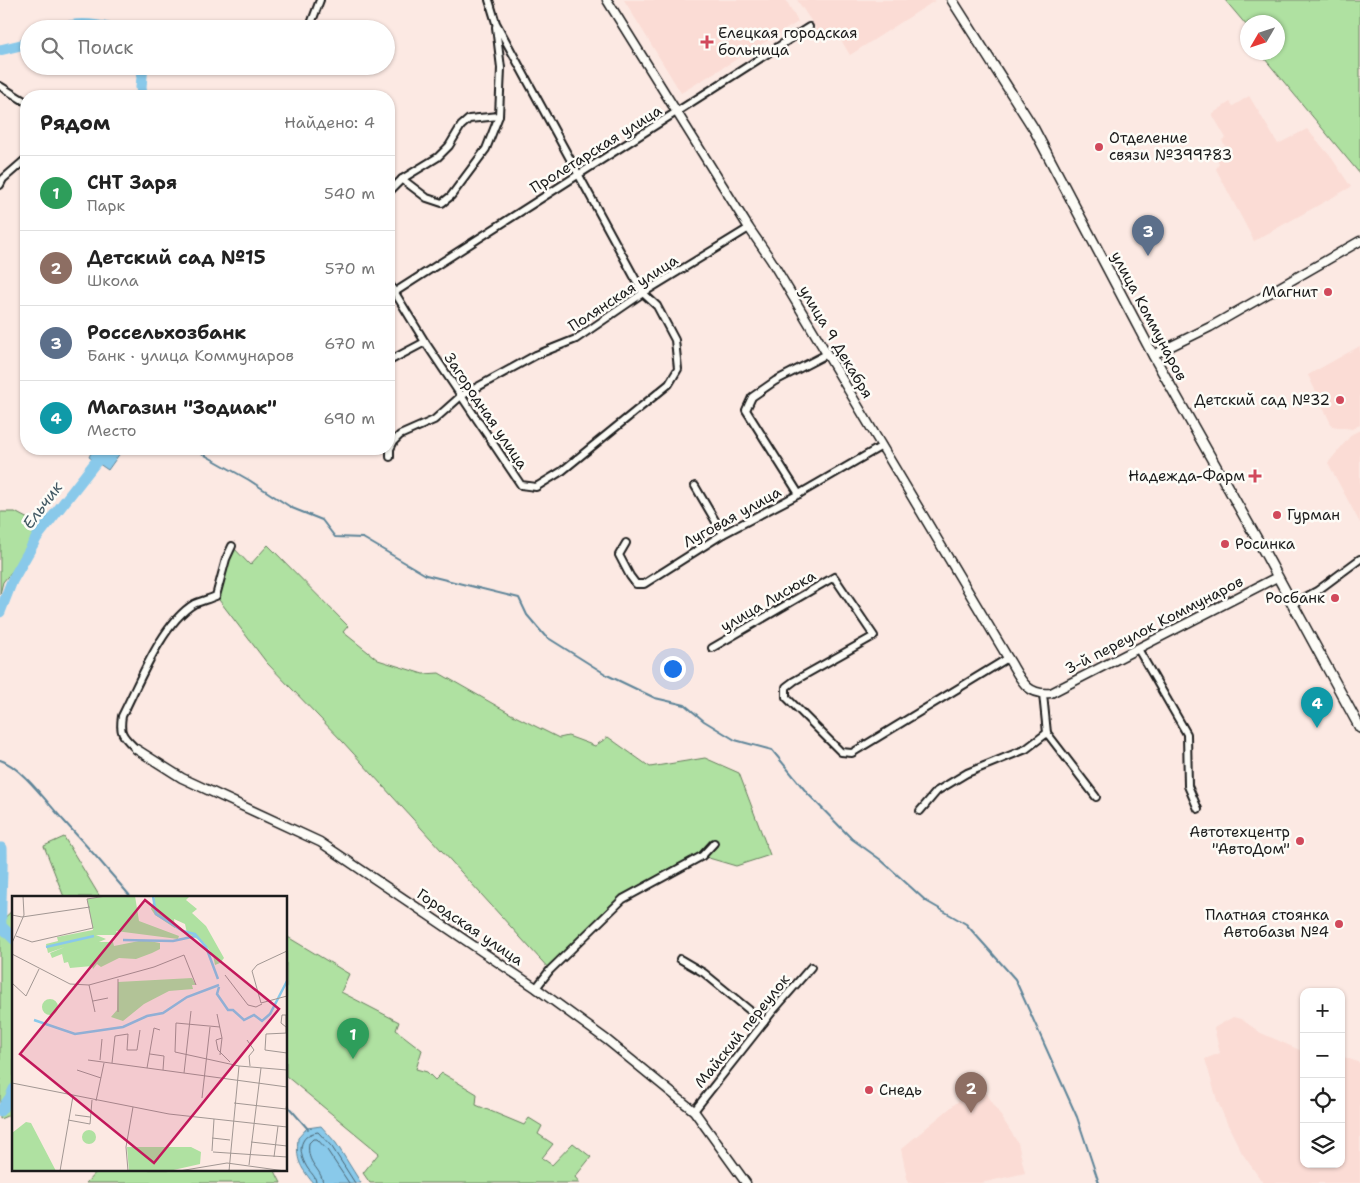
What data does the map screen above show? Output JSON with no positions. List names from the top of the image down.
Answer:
{
  "streets": {
    "main road": ["улица Коммунаров"],
    "street": [
      "Пролетарская улица",
      "Полянская улица",
      "улица 9 Декабря",
      "Загородная улица",
      "Луговая улица",
      "улица Лисюка",
      "3-й переулок Коммунаров",
      "Городская улица",
      "Майский переулок"
    ]
  },
  "crossings": [
    ["Пролетарская улица", "улица 9 Декабря"],
    ["Пролетарская улица", "Загородная улица"],
    ["Полянская улица", "улица 9 Декабря"],
    ["Полянская улица", "Загородная улица"],
    ["улица Коммунаров", "3-й переулок Коммунаров"],
    ["улица 9 Декабря", "Луговая улица"],
    ["улица 9 Декабря", "улица Лисюка"],
    ["улица 9 Декабря", "3-й переулок Коммунаров"],
    ["Городская улица", "Майский переулок"]
  ],
  "water": ["Ельчик"],
  "places": {
    "health": ["Елецкая городская больница", "Надежда-Фарм"],
    "other": [
      "Отделение связи №399783",
      "Магнит",
      "Детский сад №32",
      "Гурман",
      "Росинка",
      "Росбанк",
      "Автотехцентр \"АвтоДом\"",
      "Платная стоянка Автобазы №4",
      "Снедь"
    ]
  },
  "north": "bottom left",
  "page": {
    "search": "Поиск",
    "heading": ["Рядом", "Найдено: 4"],
    "list": [
      {
        "mark": "1",
        "name": "СНТ Заря",
        "note": "Парк",
        "value": "540 m"
      },
      {
        "mark": "2",
        "name": "Детский сад №15",
        "note": "Школа",
        "value": "570 m"
      },
      {
        "mark": "3",
        "name": "Россельхозбанк",
        "note": "Банк · улица Коммунаров",
        "value": "670 m"
      },
      {
        "mark": "4",
        "name": "Магазин \"Зодиак\"",
        "note": "Место",
        "value": "690 m"
      }
    ],
    "pins": [
      "3",
      "4",
      "1",
      "2"
    ],
    "map_buttons": ["+", "−"]
  }
}
